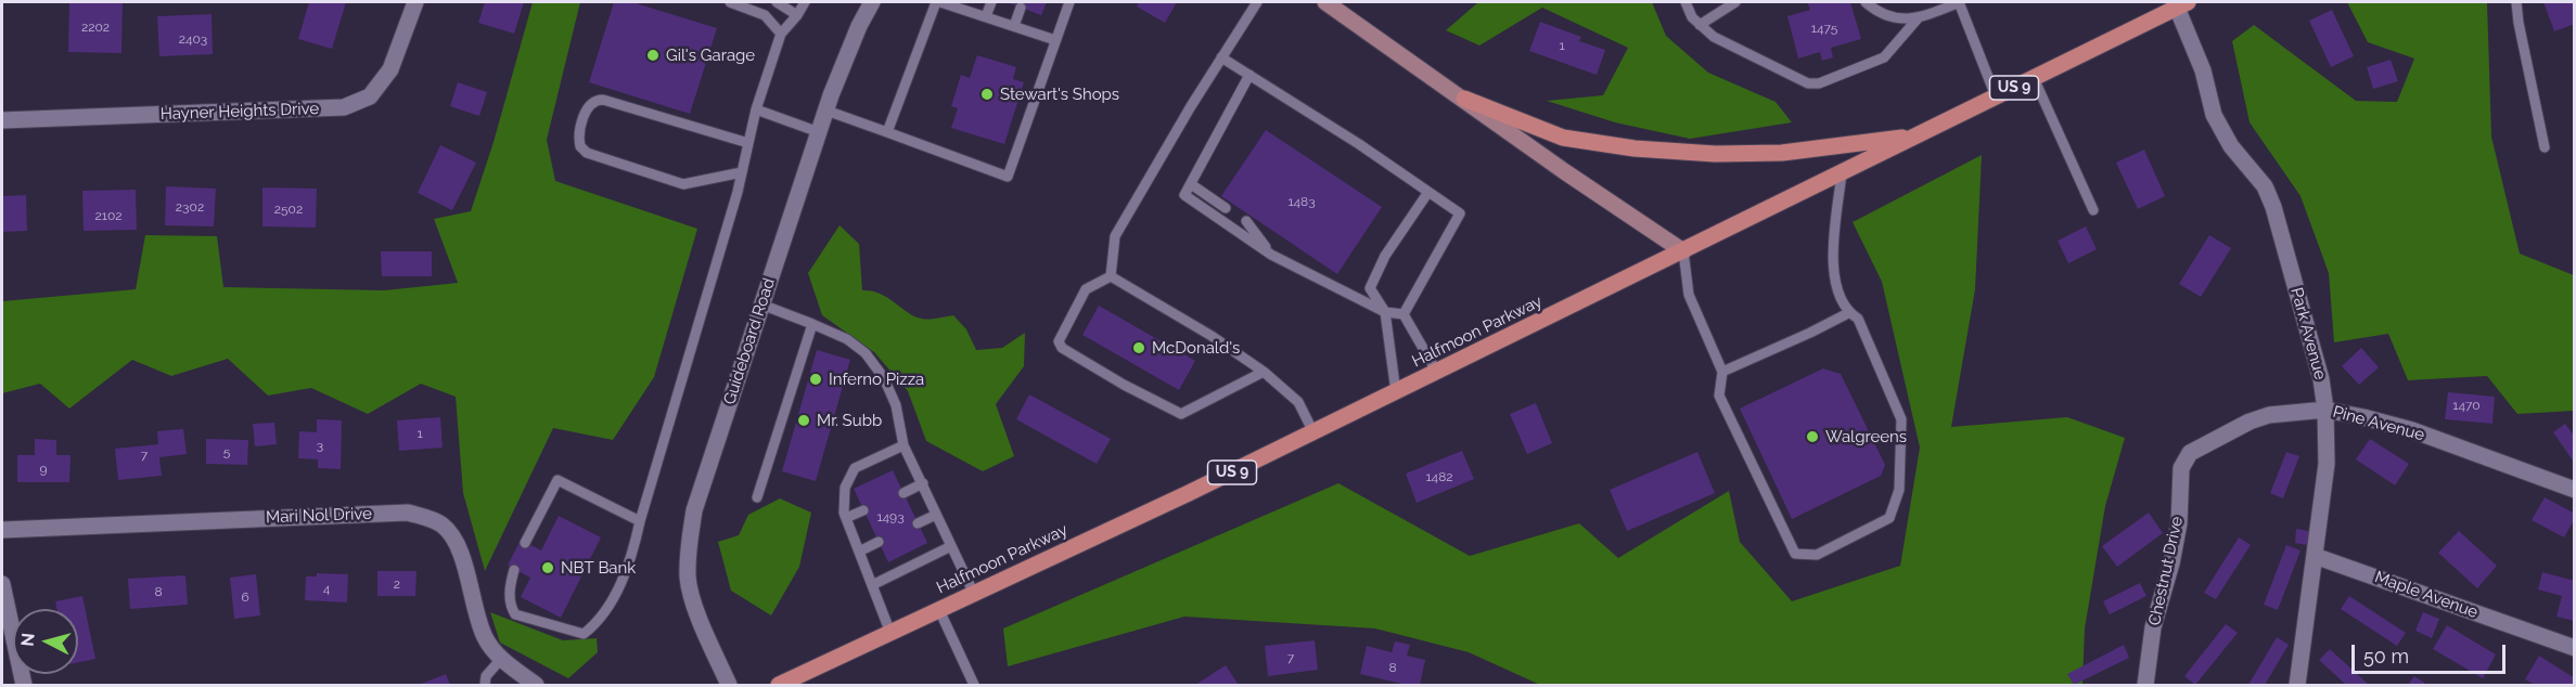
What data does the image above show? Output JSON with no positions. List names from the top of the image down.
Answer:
{
  "streets": {
    "main road": ["US 9", "Halfmoon Parkway"],
    "street": [
      "Hayner Heights Drive",
      "Park Avenue",
      "Guideboard Road",
      "Pine Avenue",
      "Mari Nol Drive",
      "Chestnut Drive",
      "Maple Avenue"
    ]
  },
  "crossings": [
    ["Halfmoon Parkway", "Park Avenue"],
    ["Park Avenue", "Pine Avenue"],
    ["Park Avenue", "Maple Avenue"],
    ["Pine Avenue", "Chestnut Drive"]
  ],
  "places": [
    "Gil's Garage",
    "Stewart's Shops",
    "McDonald's",
    "Inferno Pizza",
    "Mr. Subb",
    "Walgreens",
    "NBT Bank"
  ],
  "house_numbers": [
    "2202",
    "1475",
    "2403",
    "1",
    "1483",
    "2302",
    "2502",
    "2102",
    "1470",
    "1",
    "3",
    "5",
    "7",
    "9",
    "1482",
    "1493",
    "2",
    "4",
    "8",
    "6",
    "7",
    "8"
  ],
  "scale_bar": "50 m",
  "north": "left"
}
